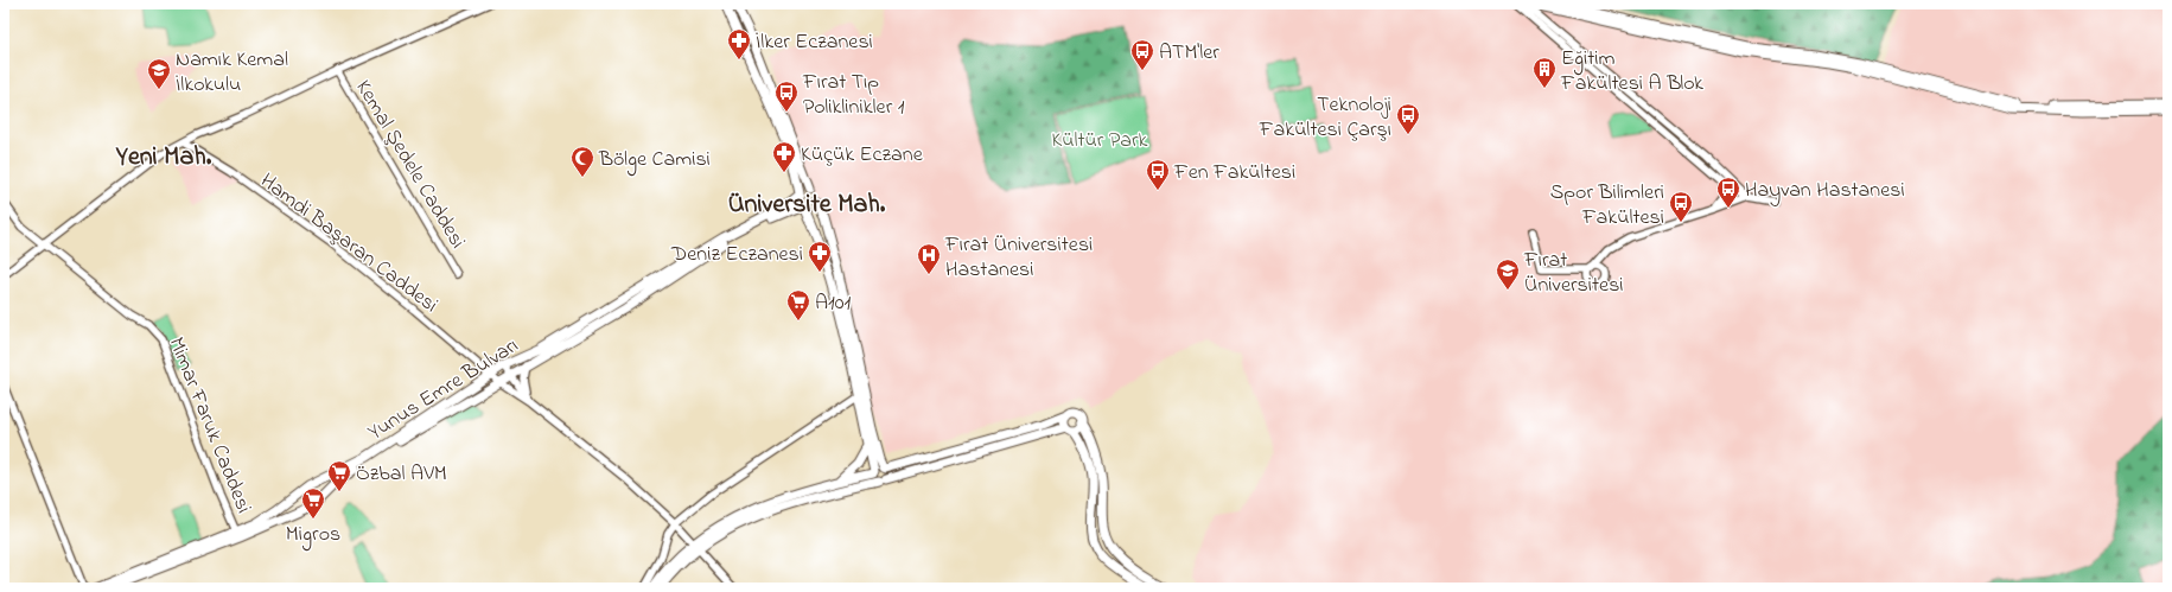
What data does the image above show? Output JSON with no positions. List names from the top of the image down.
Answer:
{
  "streets": {
    "main road": ["Yunus Emre Bulvarı"],
    "street": ["Kemal Şedele Caddesi", "Hamdi Başaran Caddesi", "Mimar Faruk Caddesi"]
  },
  "crossings": [
    ["Hamdi Başaran Caddesi", "Yunus Emre Bulvarı"],
    ["Yunus Emre Bulvarı", "Mimar Faruk Caddesi"]
  ],
  "districts": ["Yeni Mah.", "Üniversite Mah."],
  "parks": ["Kültür Park"],
  "places": {
    "pharmacy": ["İlker Eczanesi", "Küçük Eczane", "Deniz Eczanesi"],
    "bus stop": [
      "ATM'ler",
      "Fırat Tıp Poliklinikler 1",
      "Teknoloji Fakültesi Çarşı",
      "Fen Fakültesi",
      "Hayvan Hastanesi",
      "Spor Bilimleri Fakültesi"
    ],
    "building": ["Eğitim Fakültesi A Blok"],
    "school or university": ["Namık Kemal İlkokulu", "Fırat Üniversitesi"],
    "mosque": ["Bölge Camisi"],
    "hospital": ["Fırat Üniversitesi Hastanesi"],
    "supermarket": ["A101", "Özbal AVM", "Migros"]
  }
}
